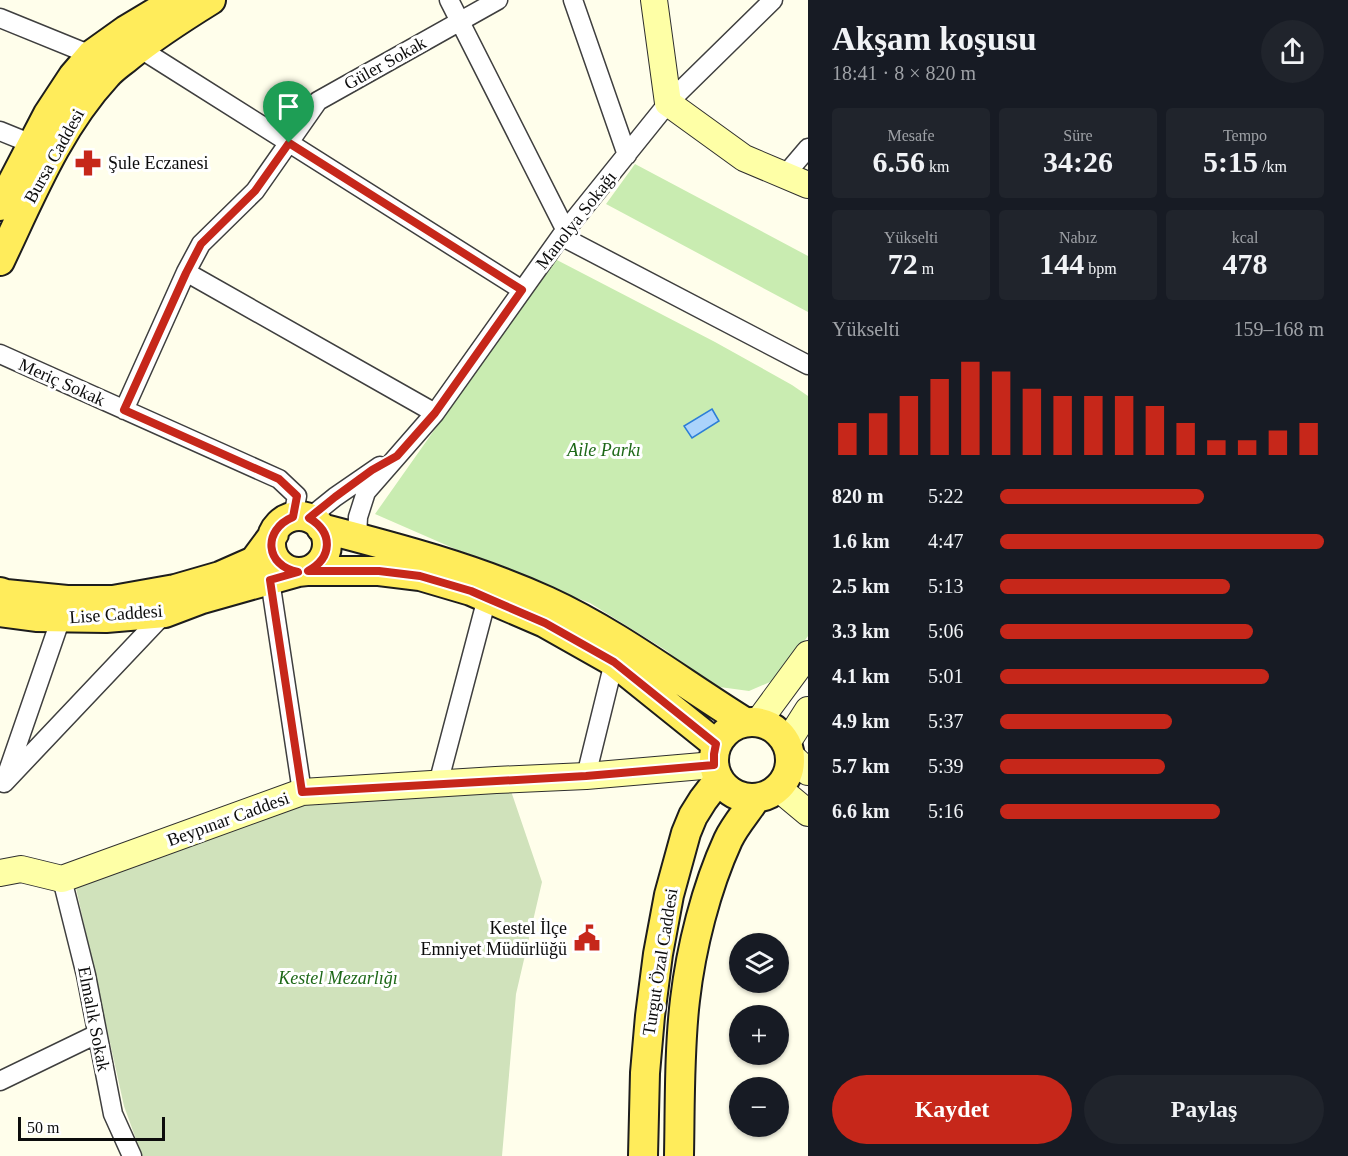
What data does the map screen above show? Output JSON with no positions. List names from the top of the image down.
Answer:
{
  "streets": {
    "main road": [
      "Bursa Caddesi",
      "Lise Caddesi",
      "Beypınar Caddesi",
      "Turgut Özal Caddesi"
    ],
    "street": [
      "Güler Sokak",
      "Manolya Sokağı",
      "Meriç Sokak",
      "Elmalık Sokak"
    ]
  },
  "crossings": [
    ["Güler Sokak", "Meriç Sokak"],
    ["Manolya Sokağı", "Meriç Sokak"],
    ["Manolya Sokağı", "Lise Caddesi"],
    ["Meriç Sokak", "Lise Caddesi"],
    ["Lise Caddesi", "Beypınar Caddesi"],
    ["Lise Caddesi", "Turgut Özal Caddesi"],
    ["Beypınar Caddesi", "Turgut Özal Caddesi"],
    ["Beypınar Caddesi", "Elmalık Sokak"]
  ],
  "parks": ["Aile Parkı", "Kestel Mezarlığı"],
  "places": {
    "pharmacy": ["Şule Eczanesi"],
    "public building": ["Kestel İlçe Emniyet Müdürlüğü"]
  },
  "scale_bar": "50 m",
  "page": {
    "heading": ["Akşam koşusu", "18:41 · 8 × 820 m"],
    "stats": [
      ["Mesafe", "6.56 km"],
      ["Süre", "34:26"],
      ["Tempo", "5:15 /km"],
      ["Yükselti", "72 m"],
      ["Nabız", "144 bpm"],
      ["kcal", "478"]
    ],
    "chart": ["Yükselti", "159–168 m"],
    "list": [
      {
        "name": "820 m",
        "note": "5:22"
      },
      {
        "name": "1.6 km",
        "note": "4:47"
      },
      {
        "name": "2.5 km",
        "note": "5:13"
      },
      {
        "name": "3.3 km",
        "note": "5:06"
      },
      {
        "name": "4.1 km",
        "note": "5:01"
      },
      {
        "name": "4.9 km",
        "note": "5:37"
      },
      {
        "name": "5.7 km",
        "note": "5:39"
      },
      {
        "name": "6.6 km",
        "note": "5:16"
      }
    ],
    "map_buttons": ["+", "−"],
    "buttons": ["Kaydet", "Paylaş"],
    "scale": "50 m"
  }
}
